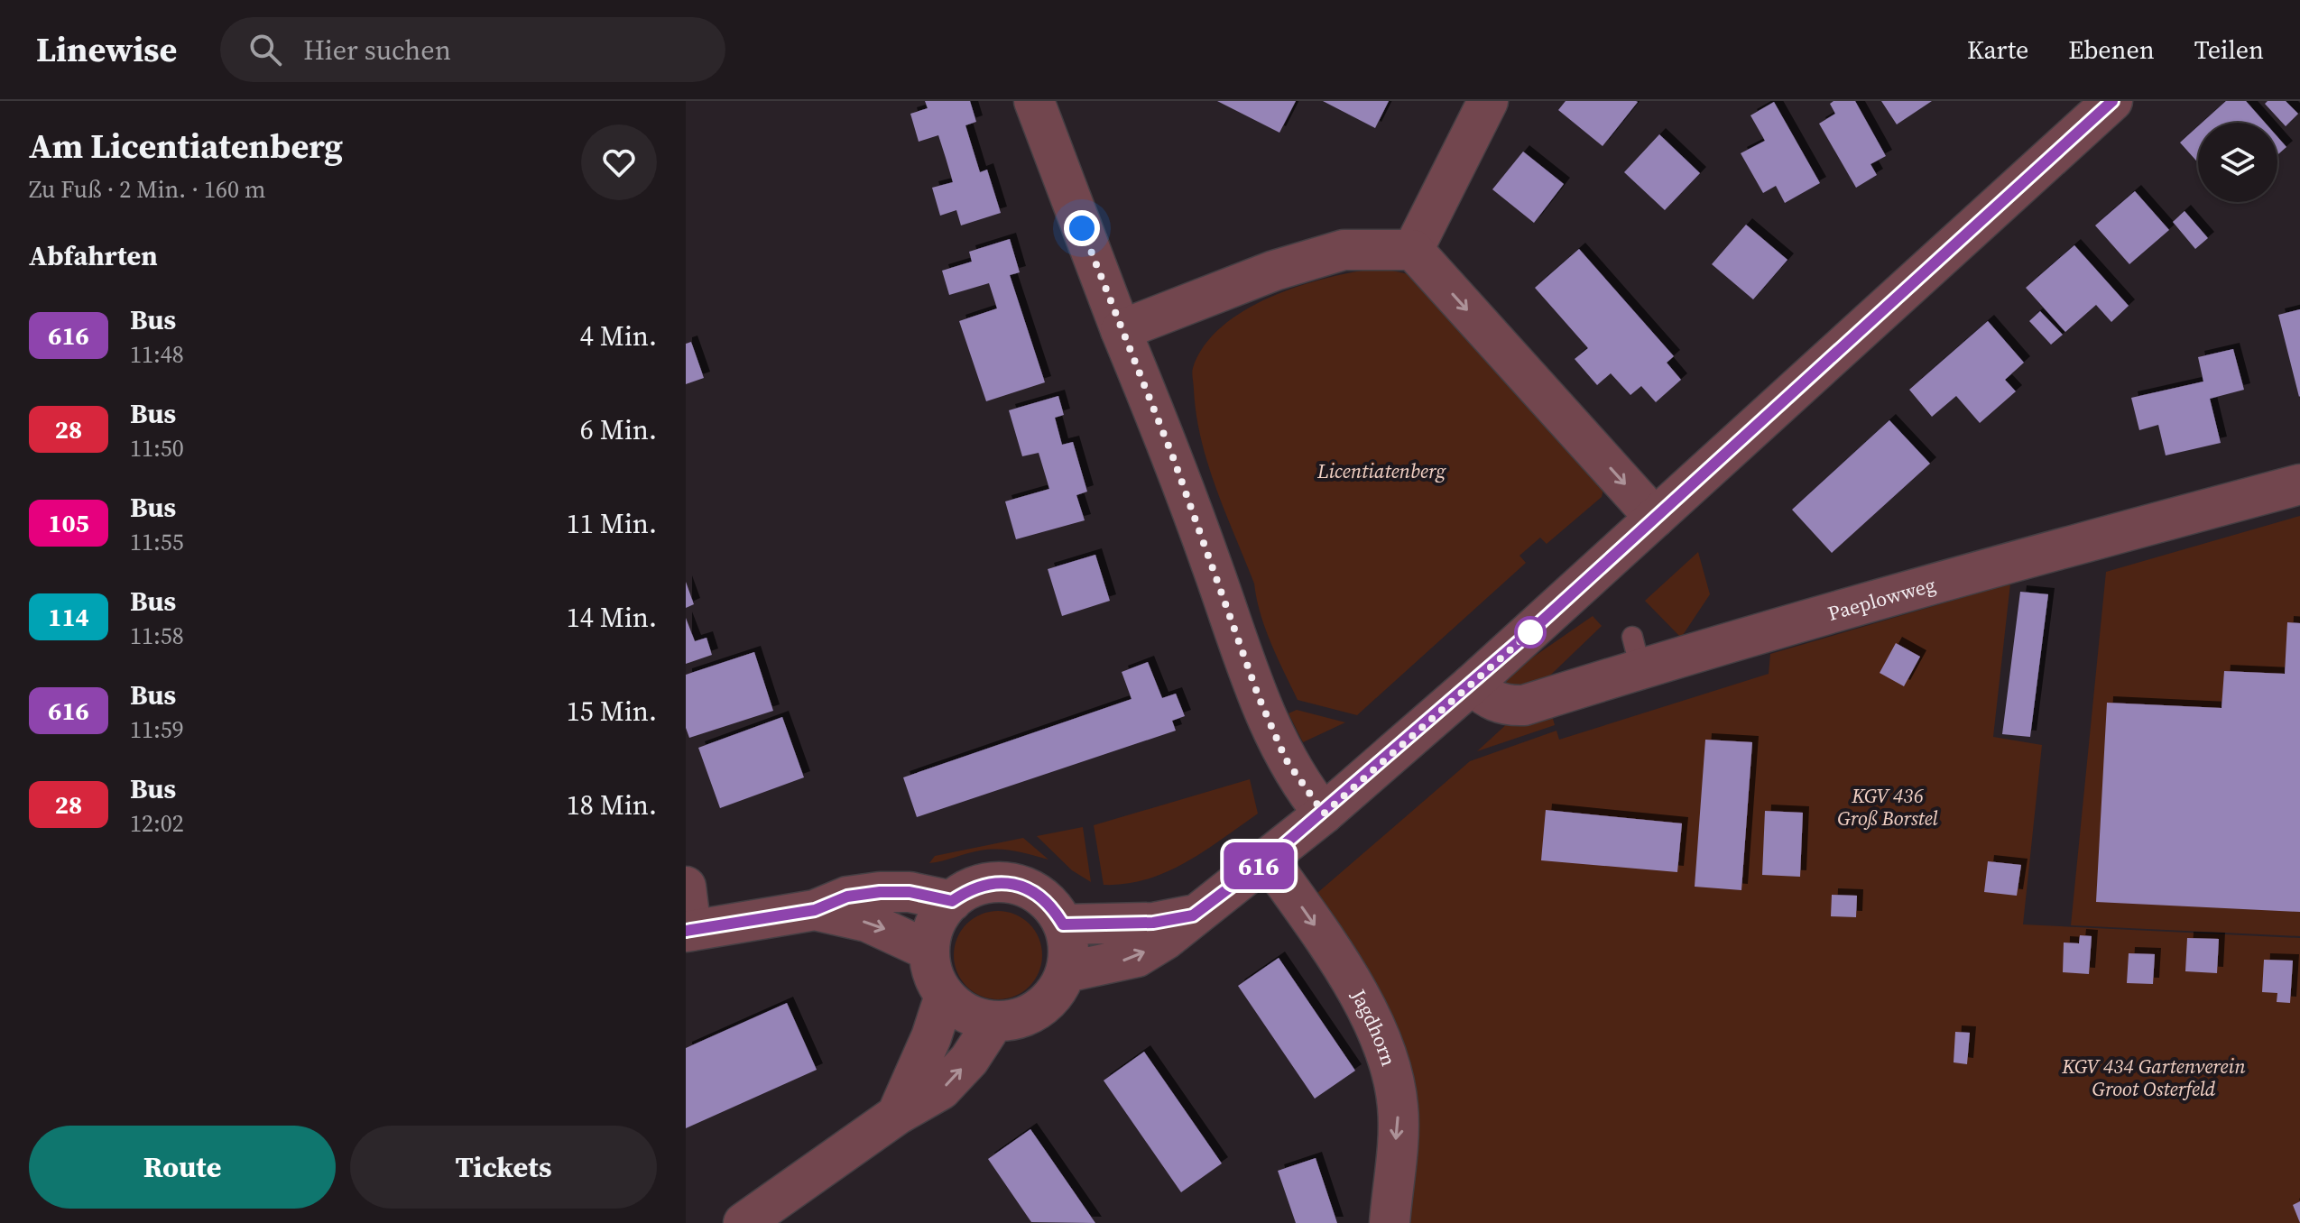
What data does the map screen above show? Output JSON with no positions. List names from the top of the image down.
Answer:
{
  "streets": {
    "street": ["Paeplowweg", "Jagdhorn"]
  },
  "one_way": ["Jagdhorn"],
  "parks": ["Licentiatenberg", "KGV 436 Groß Borstel", "KGV 434 Gartenverein Groot Osterfeld"],
  "lines": ["bus line 616"],
  "page": {
    "header": "Linewise",
    "search": "Hier suchen",
    "nav": ["Karte", "Ebenen", "Teilen"],
    "heading": [
      ["Am Licentiatenberg", "Zu Fuß · 2 Min. · 160 m"],
      "Abfahrten"
    ],
    "on_map": "616",
    "list": [
      {
        "mark": "616",
        "name": "Bus",
        "note": "11:48",
        "value": "4 Min."
      },
      {
        "mark": "28",
        "name": "Bus",
        "note": "11:50",
        "value": "6 Min."
      },
      {
        "mark": "105",
        "name": "Bus",
        "note": "11:55",
        "value": "11 Min."
      },
      {
        "mark": "114",
        "name": "Bus",
        "note": "11:58",
        "value": "14 Min."
      },
      {
        "mark": "616",
        "name": "Bus",
        "note": "11:59",
        "value": "15 Min."
      },
      {
        "mark": "28",
        "name": "Bus",
        "note": "12:02",
        "value": "18 Min."
      }
    ],
    "buttons": ["Route", "Tickets"]
  }
}
